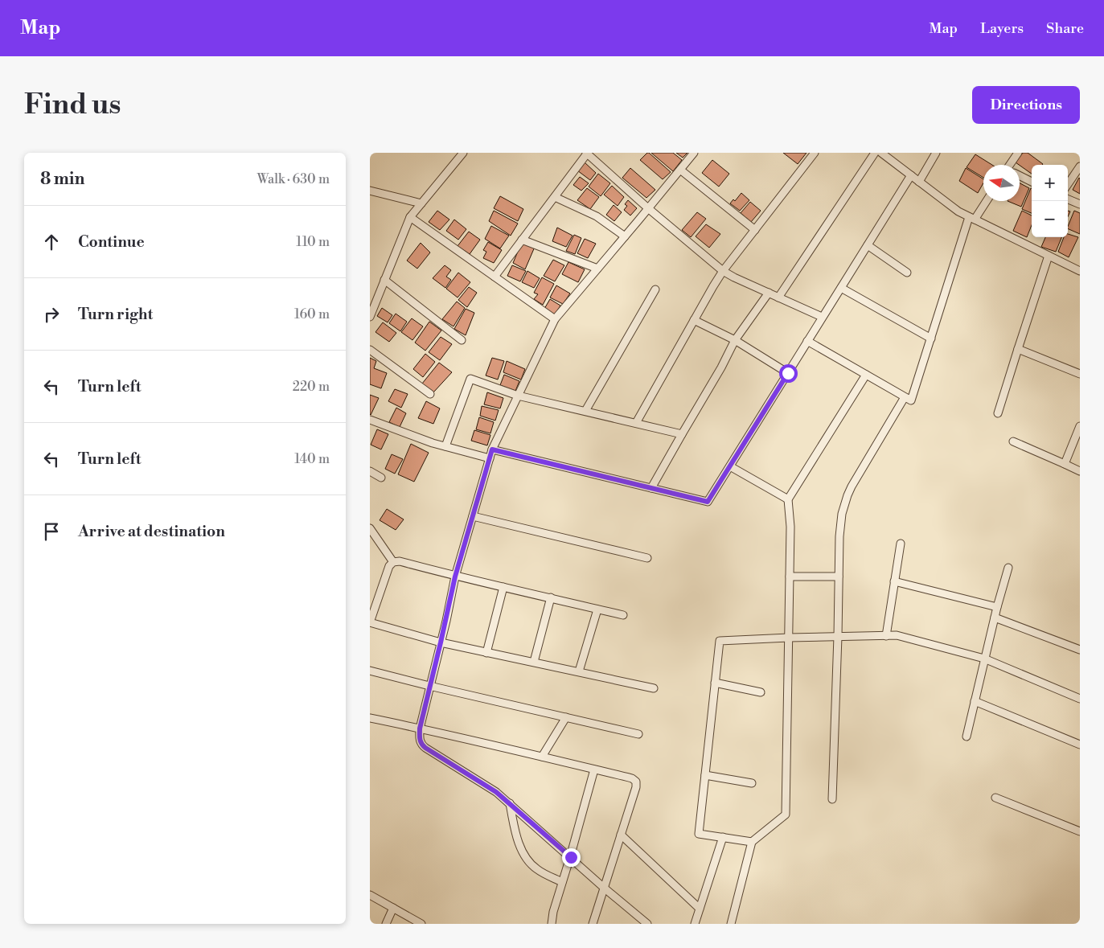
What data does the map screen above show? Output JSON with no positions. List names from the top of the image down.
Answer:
{
  "north": "left",
  "page": {
    "header": "Map",
    "nav": ["Map", "Layers", "Share"],
    "buttons": "Directions",
    "title": "Find us",
    "heading": ["8 min", "Walk · 630 m"],
    "map_buttons": ["+", "−"],
    "list": [
      ["Continue", "110 m"],
      ["Turn right", "160 m"],
      ["Turn left", "220 m"],
      ["Turn left", "140 m"],
      "Arrive at destination"
    ]
  }
}
